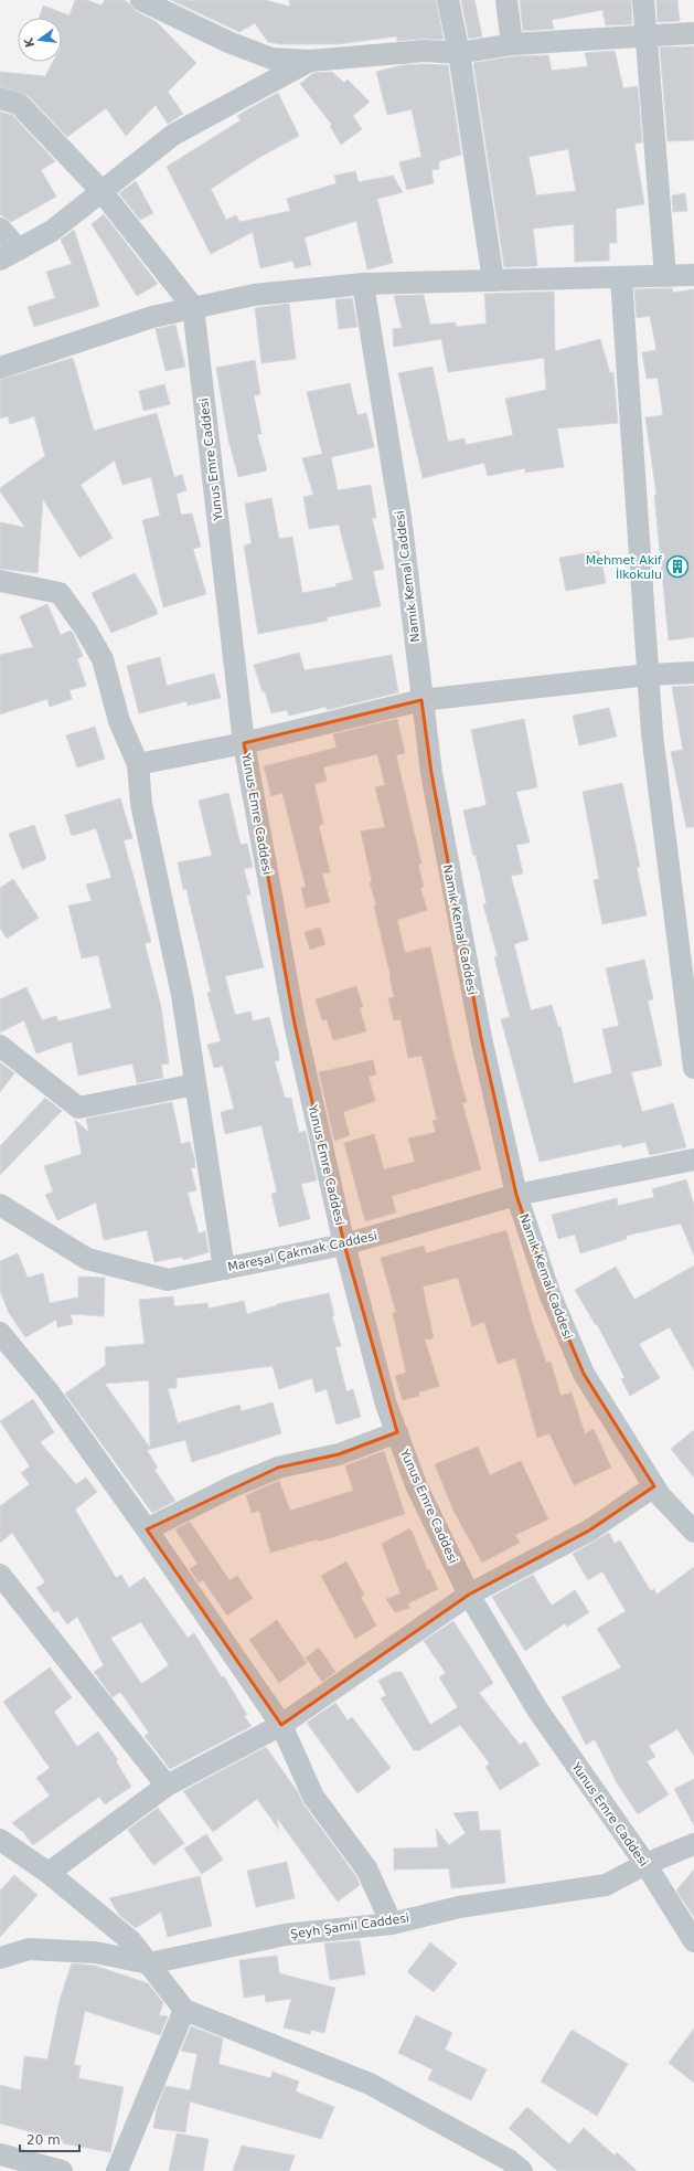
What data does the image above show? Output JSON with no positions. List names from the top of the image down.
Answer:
{
  "streets": {
    "street": [
      "Yunus Emre Caddesi",
      "Namık Kemal Caddesi",
      "Mareşal Çakmak Caddesi",
      "Şeyh Şamil Caddesi"
    ]
  },
  "crossings": [
    ["Yunus Emre Caddesi", "Mareşal Çakmak Caddesi"],
    ["Yunus Emre Caddesi", "Şeyh Şamil Caddesi"],
    ["Namık Kemal Caddesi", "Mareşal Çakmak Caddesi"]
  ],
  "places": {
    "building": ["Mehmet Akif İlkokulu"]
  },
  "scale_bar": "20 m",
  "north": "left"
}
